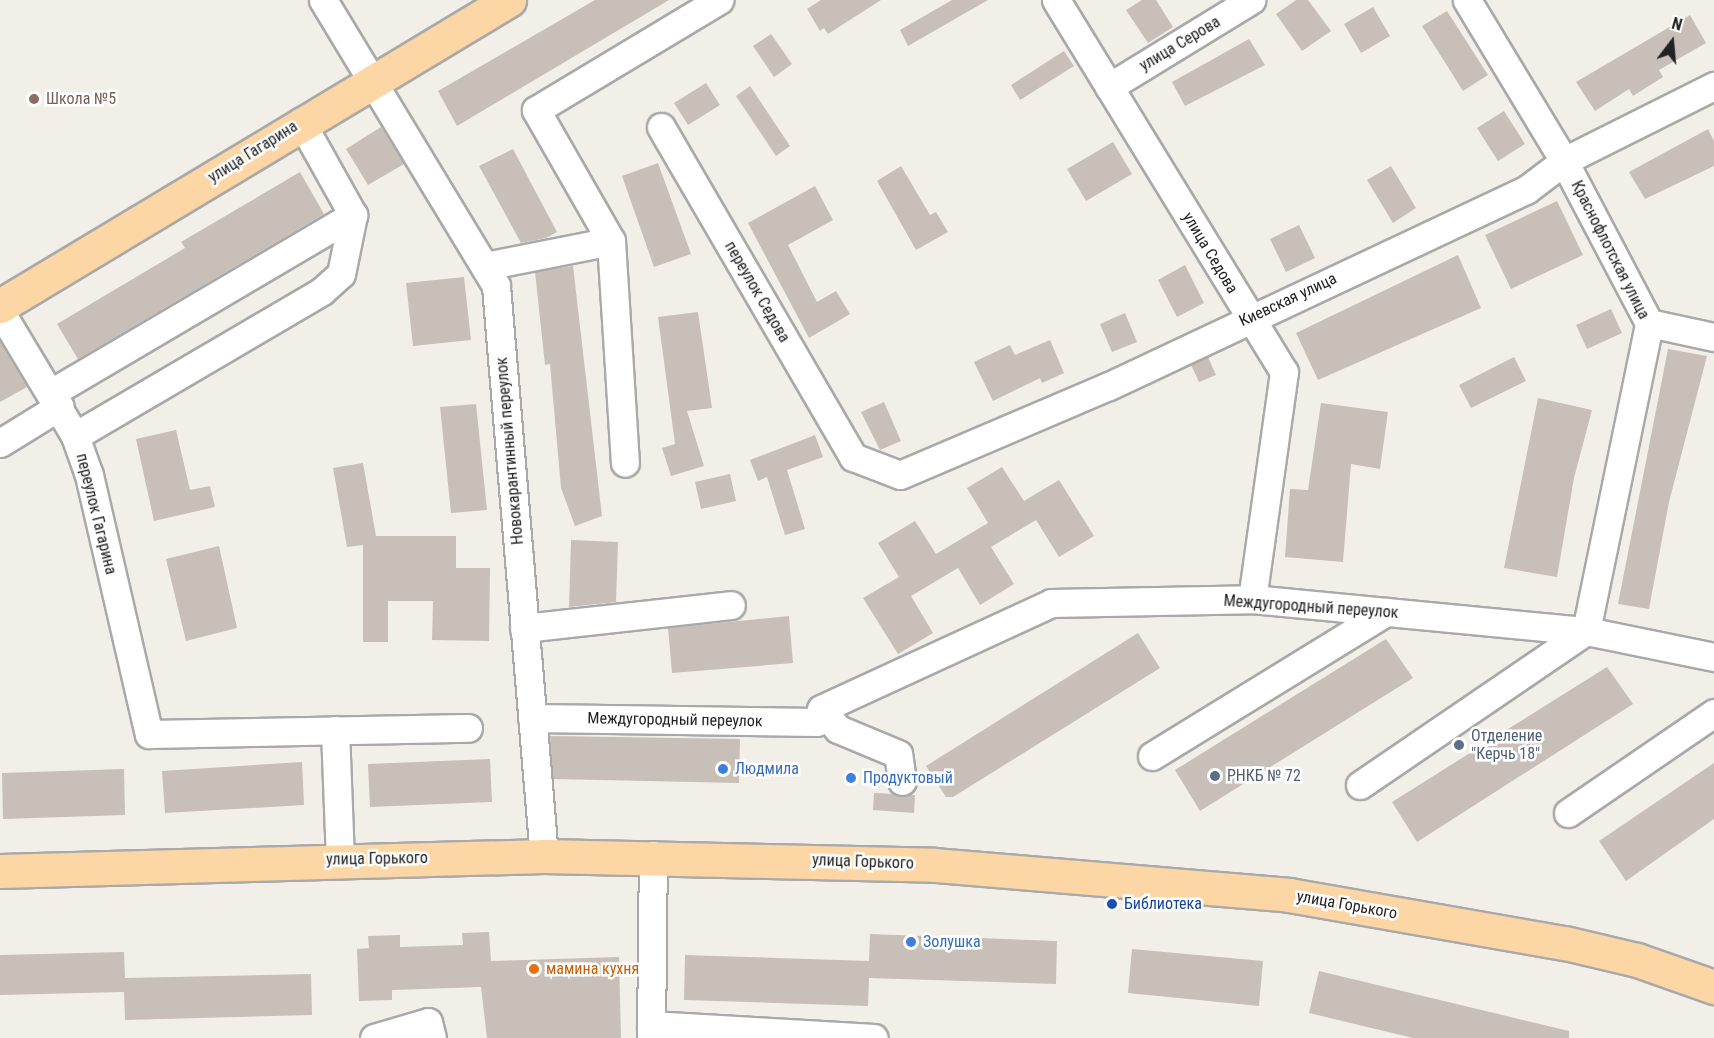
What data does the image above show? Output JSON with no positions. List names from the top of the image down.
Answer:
{
  "streets": {
    "main road": ["улица Гагарина", "улица Горького"],
    "lane": [
      "улица Серова",
      "Краснофлотская улица",
      "улица Седова",
      "переулок Седова",
      "Киевская улица",
      "Новокарантинный переулок",
      "переулок Гагарина",
      "Междугородный переулок"
    ]
  },
  "crossings": [
    ["улица Серова", "улица Седова"],
    ["улица Гагарина", "Новокарантинный переулок"],
    ["Краснофлотская улица", "Киевская улица"],
    ["Краснофлотская улица", "Междугородный переулок"],
    ["улица Седова", "Киевская улица"],
    ["улица Седова", "Междугородный переулок"],
    ["переулок Седова", "Киевская улица"],
    ["Новокарантинный переулок", "Междугородный переулок"],
    ["Новокарантинный переулок", "улица Горького"]
  ],
  "places": [
    "Школа №5",
    "Отделение \"Керчь 18\"",
    "Людмила",
    "РНКБ № 72",
    "Продуктовый",
    "Библиотека",
    "Золушка",
    "мамина кухня"
  ],
  "north": "top"
}
